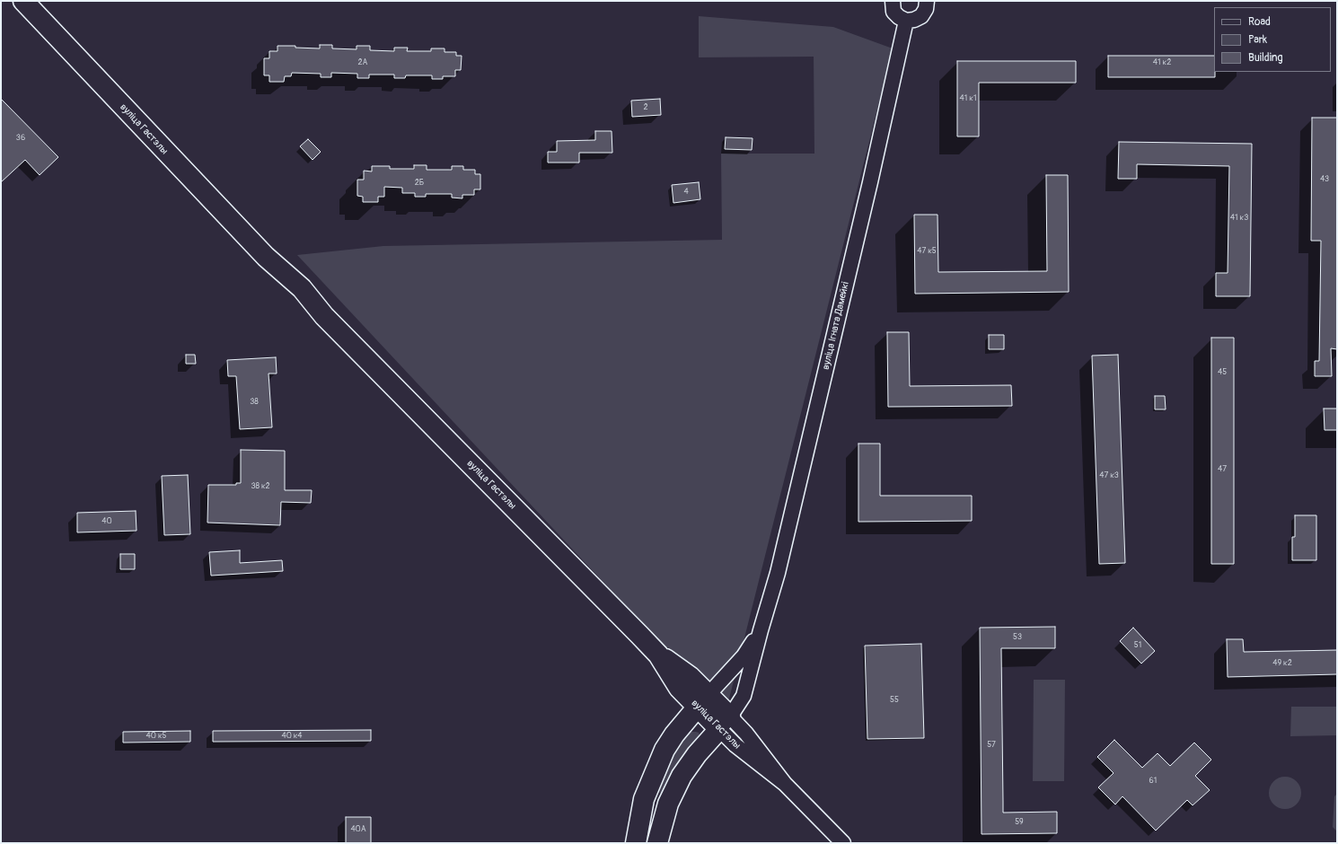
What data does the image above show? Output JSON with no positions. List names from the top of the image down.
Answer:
{
  "streets": {
    "main road": ["вуліца Гастэлы"],
    "street": ["вуліца Ігната Дамейкі"]
  },
  "crossings": [
    ["вуліца Гастэлы", "вуліца Ігната Дамейкі"]
  ],
  "house_numbers": [
    "2А",
    "41 к2",
    "41 к1",
    "2",
    "36",
    "43",
    "2Б",
    "4",
    "41 к3",
    "47 к5",
    "45",
    "38",
    "47",
    "47 к3",
    "38 к2",
    "40",
    "53",
    "51",
    "49 к2",
    "55",
    "40 к5",
    "40 к4",
    "57",
    "61",
    "59",
    "40А"
  ],
  "legend": ["Road", "Park", "Building"]
}
